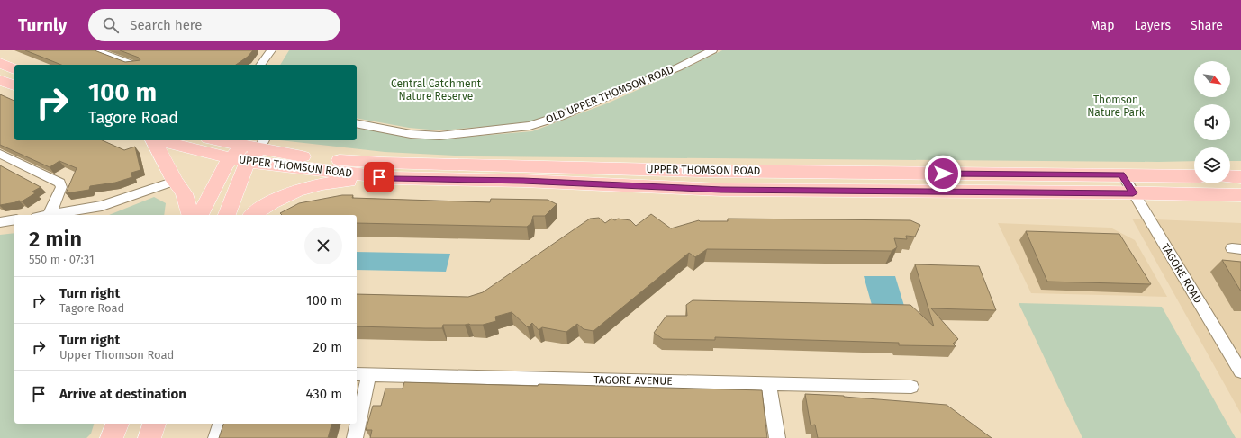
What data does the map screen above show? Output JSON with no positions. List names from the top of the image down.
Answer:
{
  "streets": {
    "main road": ["UPPER THOMSON ROAD"],
    "street": ["OLD UPPER THOMSON ROAD", "TAGORE ROAD", "TAGORE AVENUE"]
  },
  "crossings": [
    ["UPPER THOMSON ROAD", "TAGORE ROAD"]
  ],
  "parks": ["Central Catchment Nature Reserve", "Thomson Nature Park"],
  "north": "bottom right",
  "page": {
    "header": "Turnly",
    "search": "Search here",
    "nav": ["Map", "Layers", "Share"],
    "turn": ["100 m", "Tagore Road"],
    "heading": ["2 min", "550 m · 07:31"],
    "list": [
      {
        "name": "Turn right",
        "note": "Tagore Road",
        "value": "100 m"
      },
      {
        "name": "Turn right",
        "note": "Upper Thomson Road",
        "value": "20 m"
      },
      {
        "name": "Arrive at destination",
        "value": "430 m"
      }
    ]
  }
}
